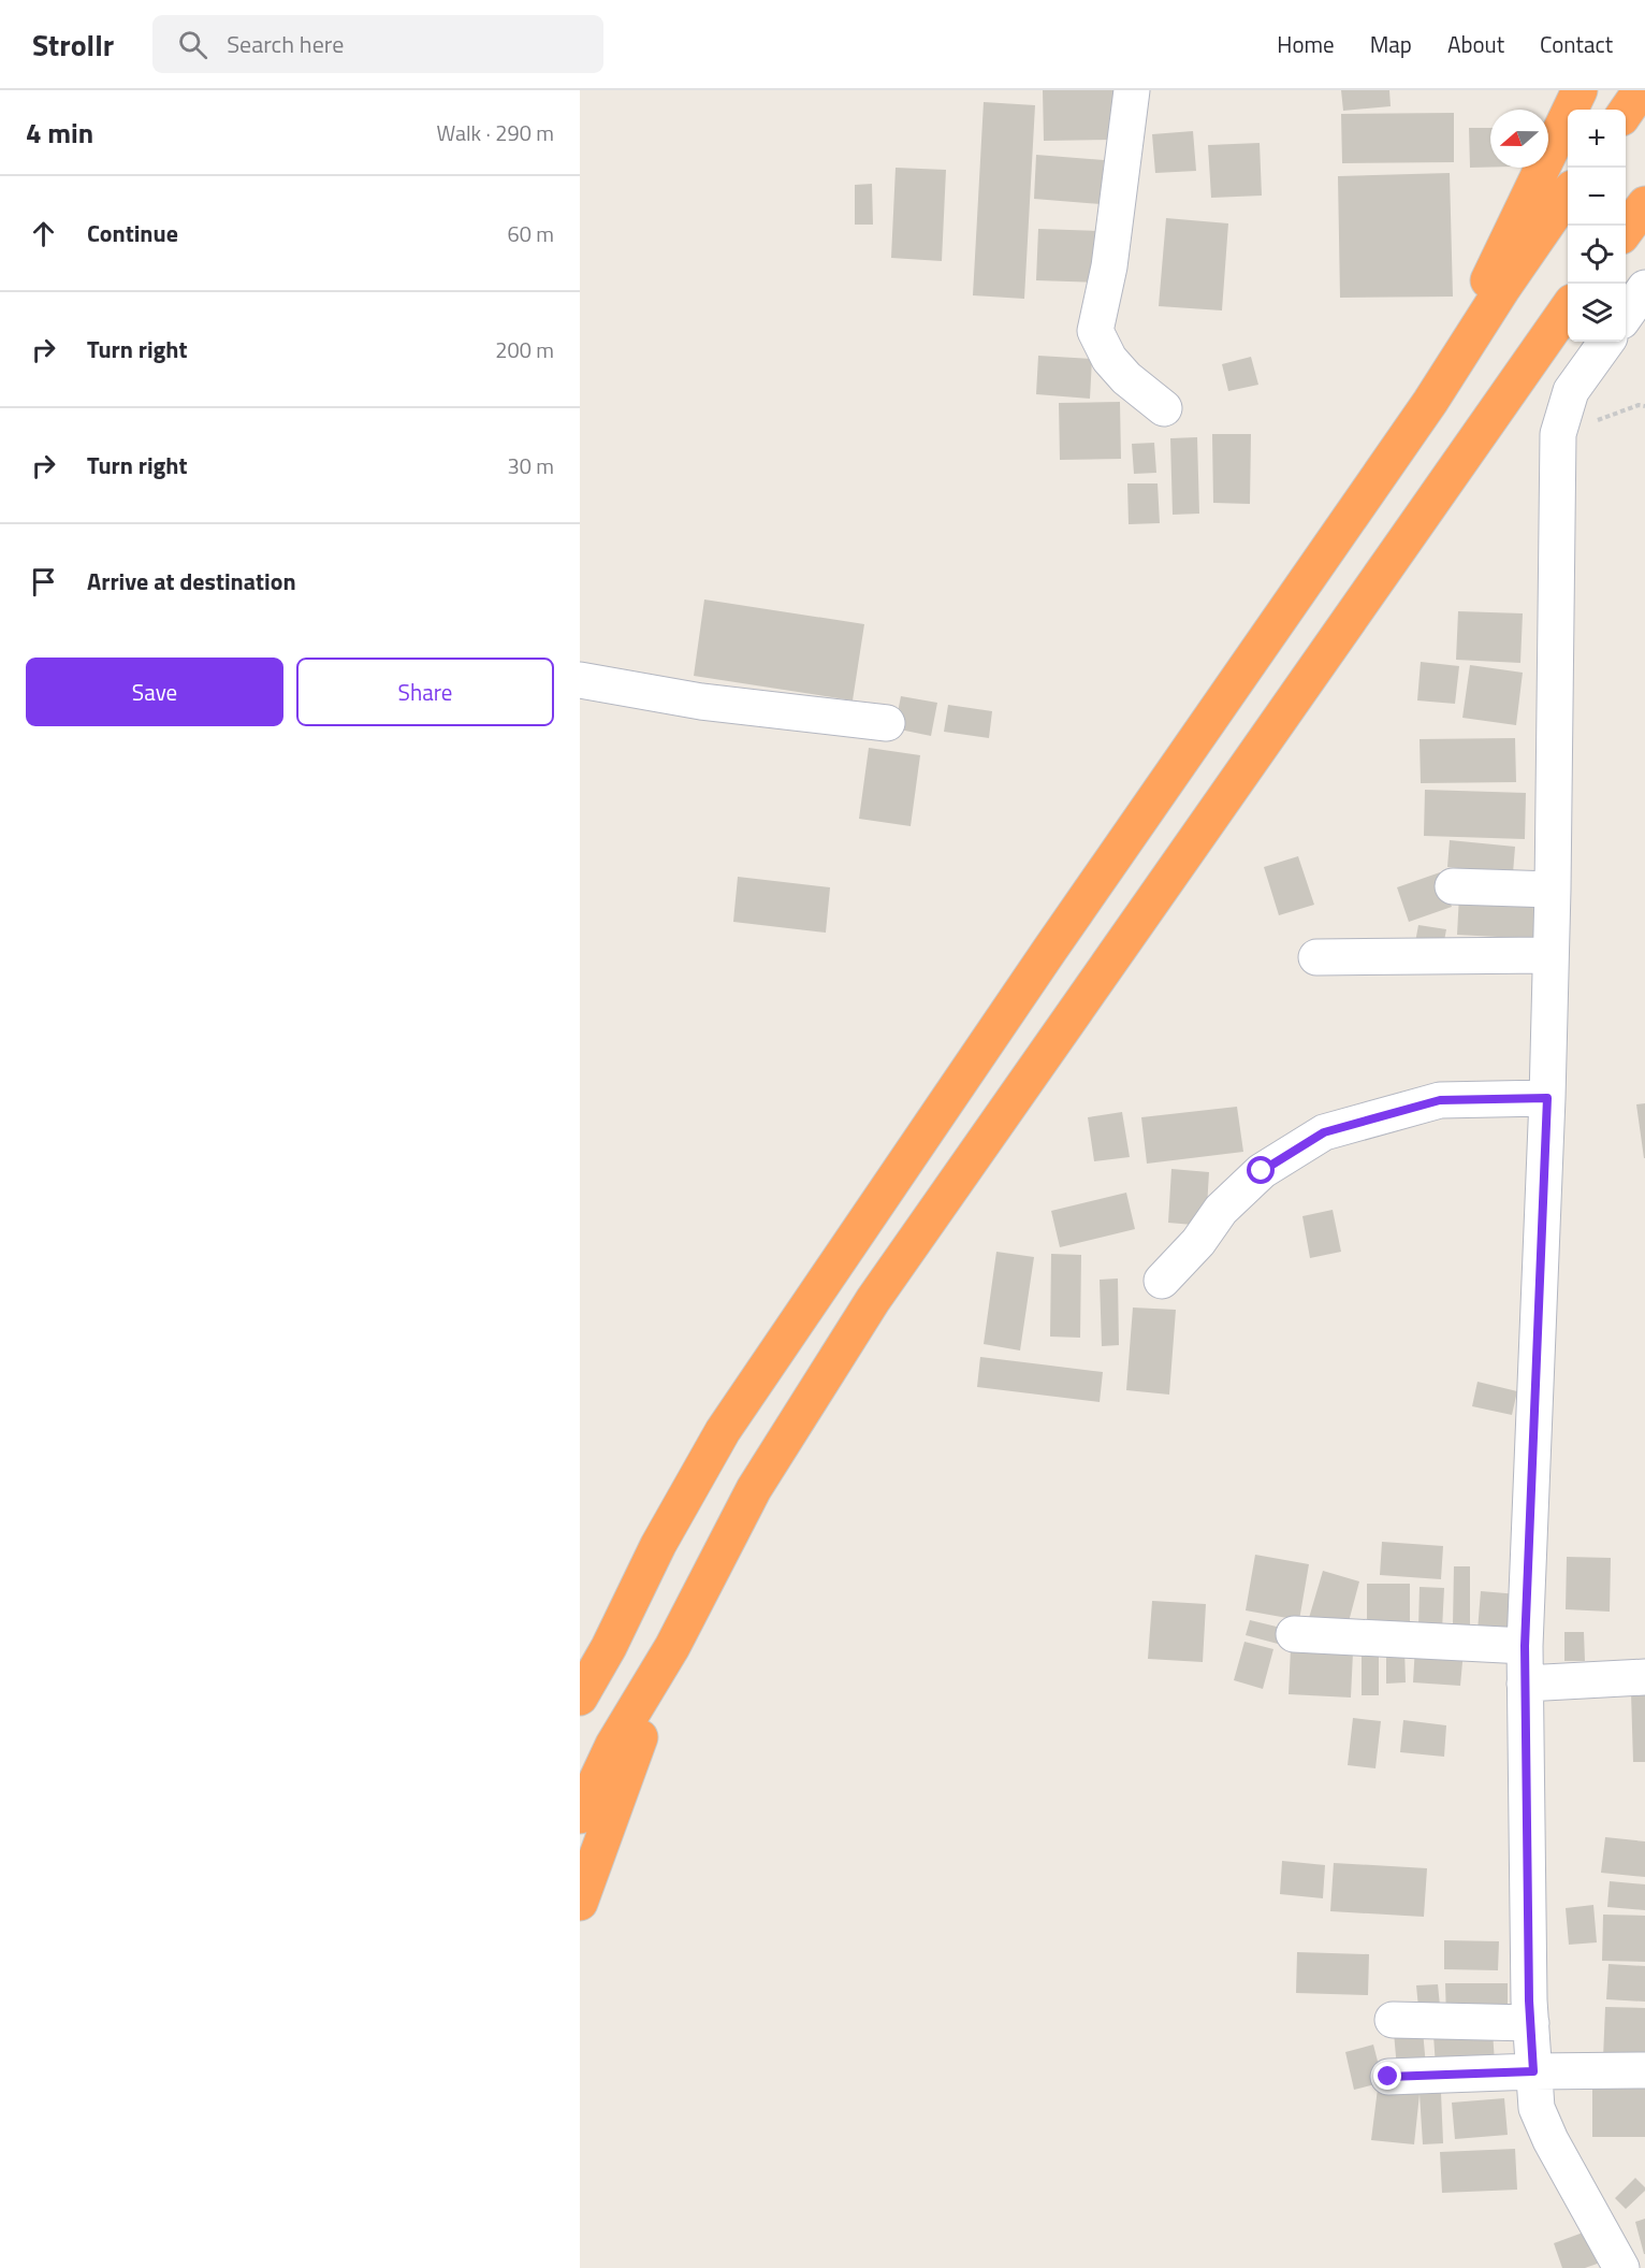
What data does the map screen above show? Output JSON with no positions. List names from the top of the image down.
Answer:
{
  "north": "left",
  "page": {
    "header": "Strollr",
    "search": "Search here",
    "nav": [
      "Home",
      "Map",
      "About",
      "Contact"
    ],
    "heading": ["4 min", "Walk · 290 m"],
    "map_buttons": ["+", "−"],
    "list": [
      ["Continue", "60 m"],
      ["Turn right", "200 m"],
      ["Turn right", "30 m"],
      "Arrive at destination"
    ],
    "buttons": ["Save", "Share"]
  }
}
